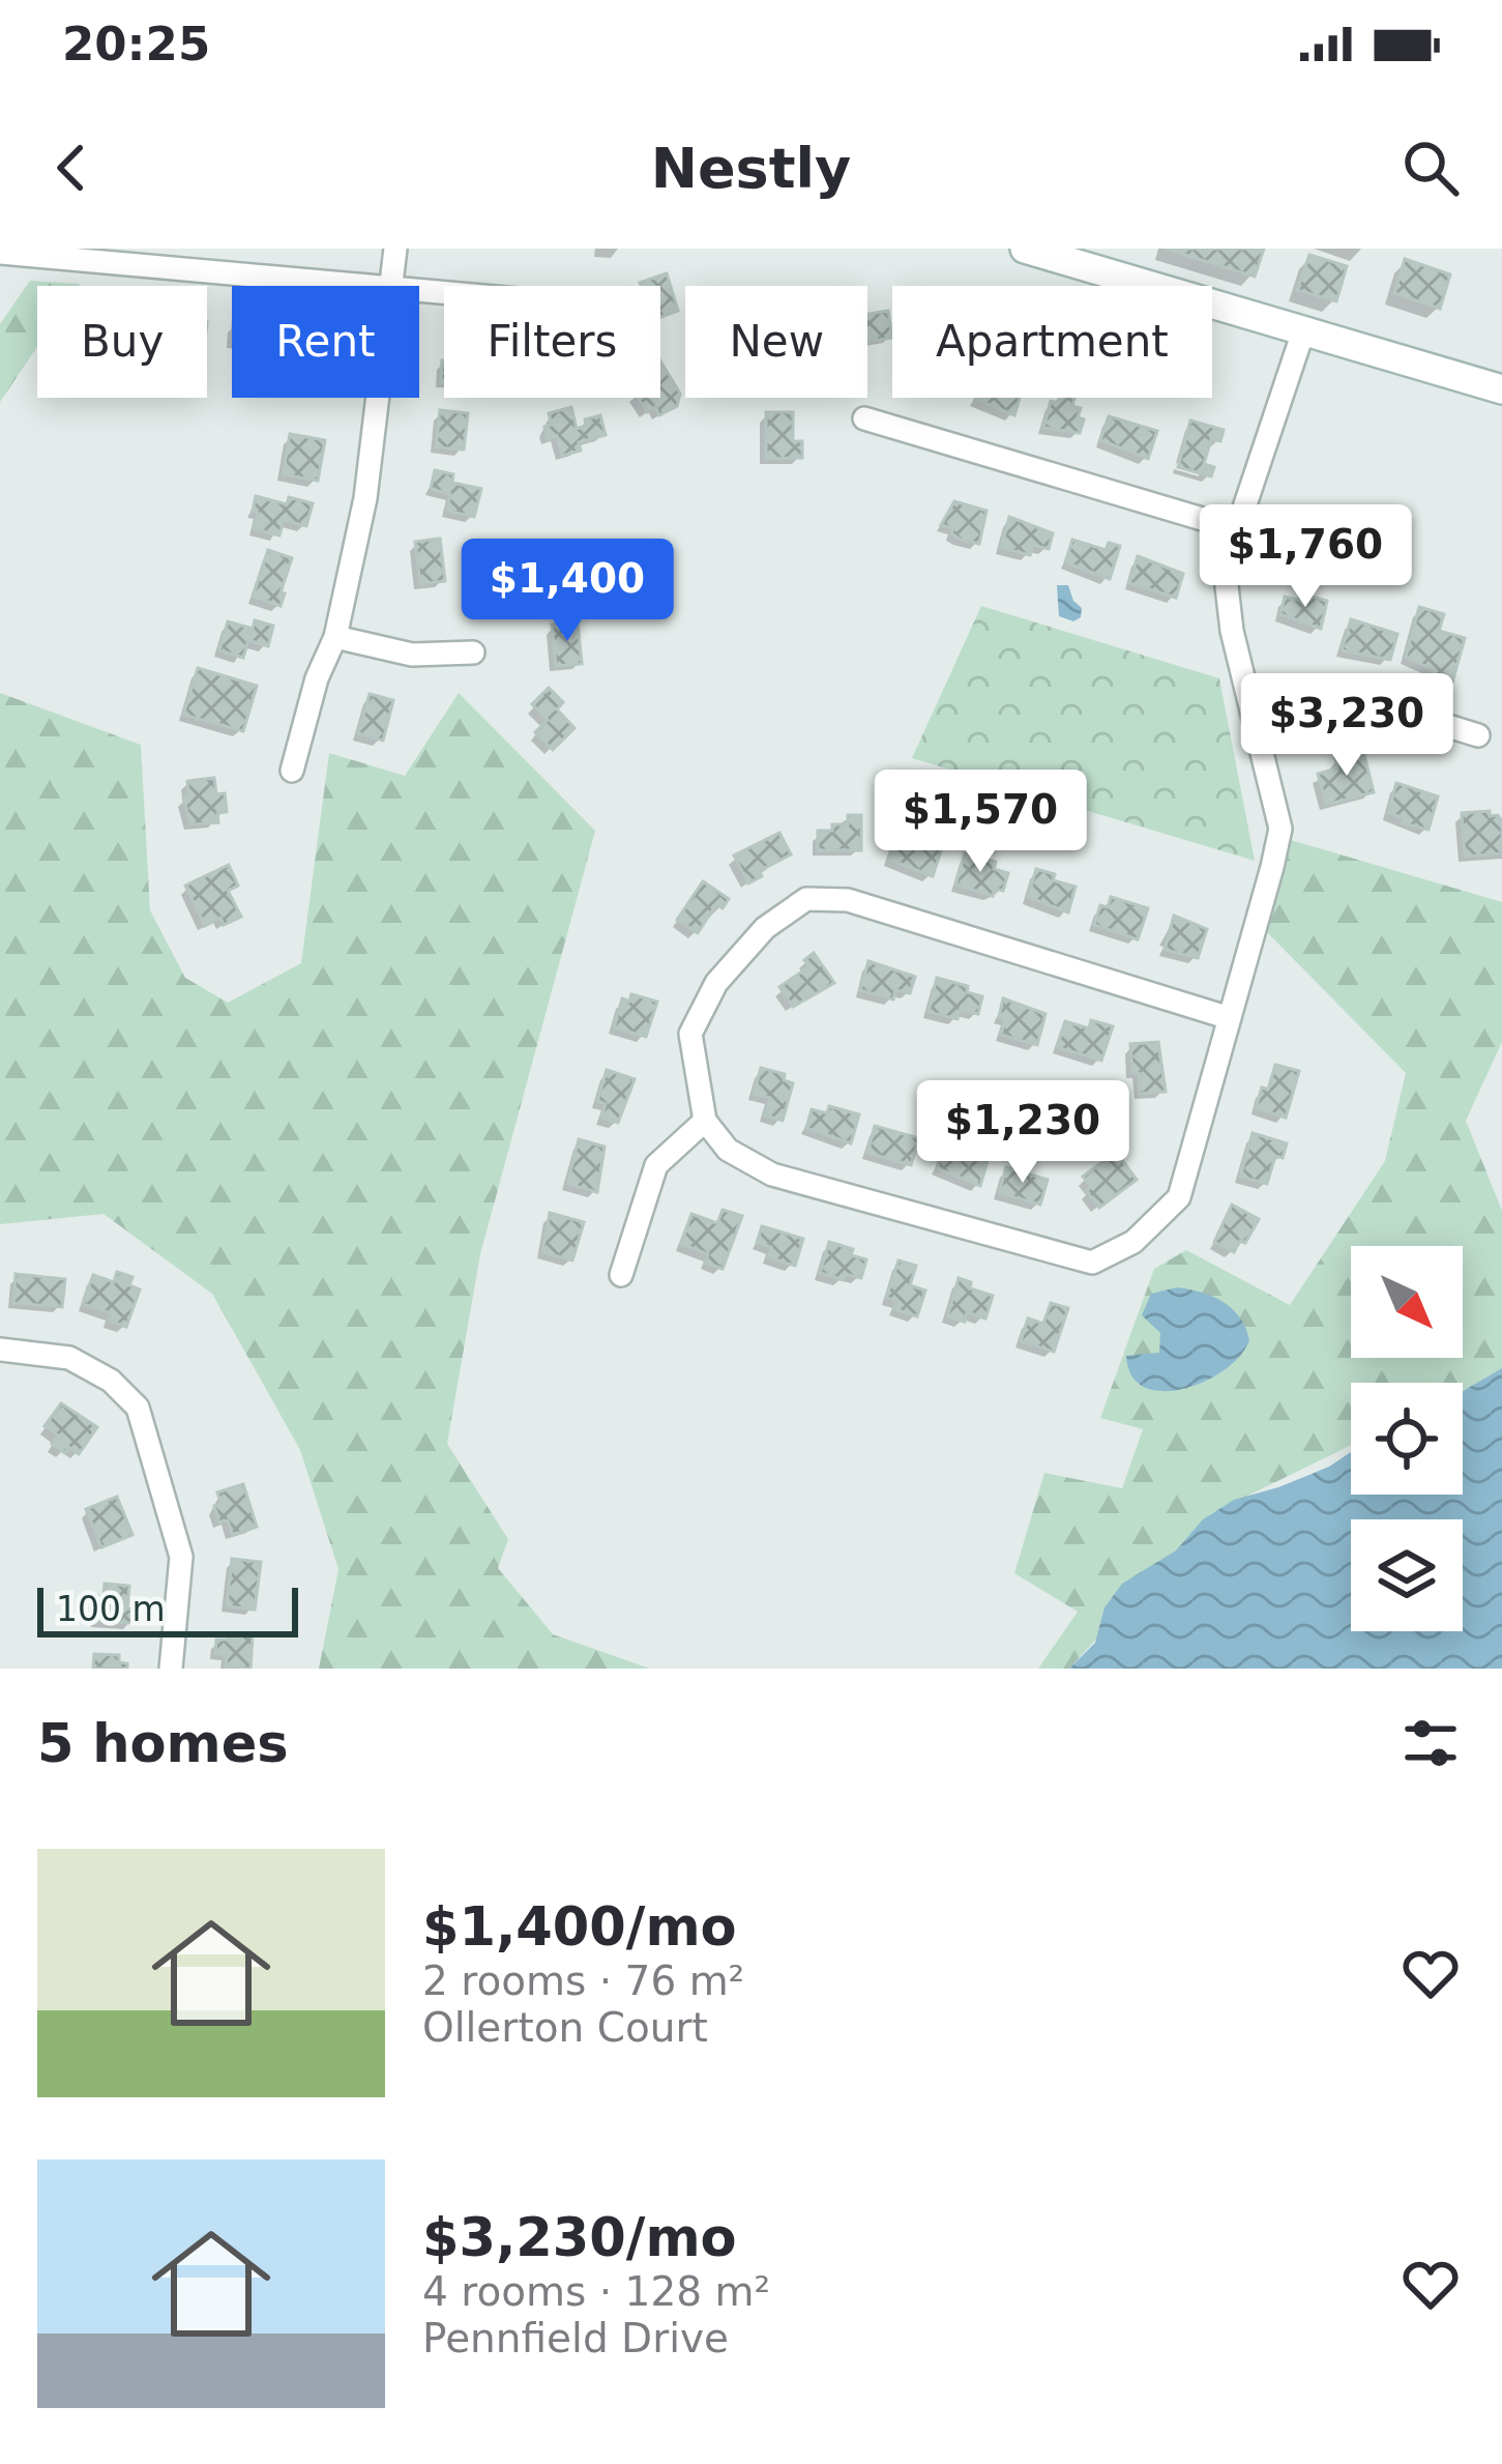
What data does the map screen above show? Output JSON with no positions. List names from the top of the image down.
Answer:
{
  "scale_bar": "100 m",
  "north": "bottom right",
  "page": {
    "status": "20:25",
    "header": "Nestly",
    "chip": [
      "Buy",
      "Rent",
      "Filters",
      "New",
      "Apartment"
    ],
    "price": [
      "$1,760",
      "$1,400",
      "$3,230",
      "$1,570",
      "$1,230"
    ],
    "scale": "100 m",
    "heading": "5 homes",
    "list": [
      {
        "name": "$1,400/mo",
        "note": "2 rooms · 76 m² · Ollerton Court"
      },
      {
        "name": "$3,230/mo",
        "note": "4 rooms · 128 m² · Pennfield Drive"
      }
    ]
  }
}
